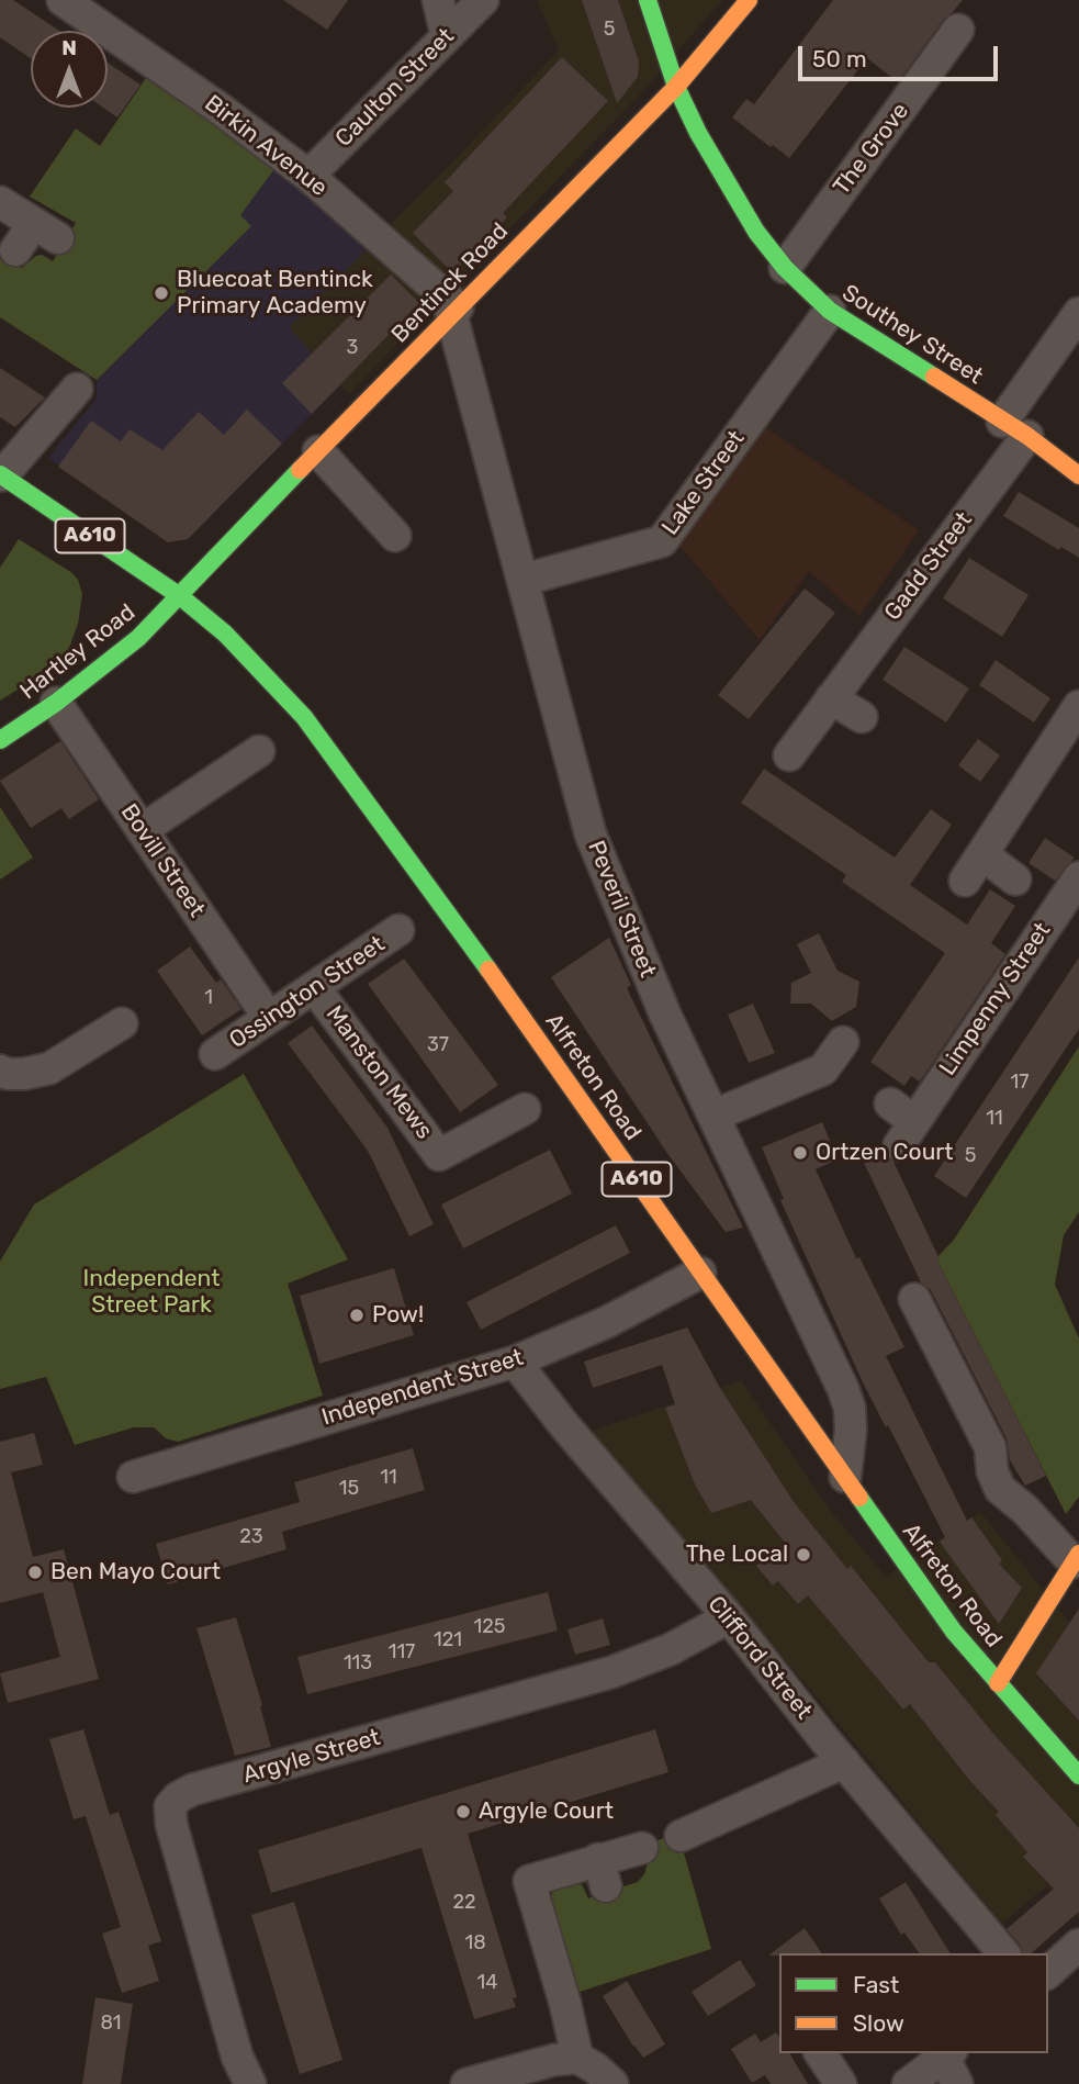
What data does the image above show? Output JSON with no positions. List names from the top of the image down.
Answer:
{
  "streets": {
    "street": [
      "Caulton Street",
      "Birkin Avenue",
      "The Grove",
      "Bentinck Road",
      "Southey Street",
      "Lake Street",
      "A610",
      "Gadd Street",
      "Hartley Road",
      "Bovill Street",
      "Peveril Street",
      "Ossington Street",
      "Limpenny Street",
      "Manston Mews",
      "Alfreton Road",
      "Independent Street",
      "Clifford Street",
      "Argyle Street"
    ]
  },
  "crossings": [
    ["Caulton Street", "Birkin Avenue"],
    ["Birkin Avenue", "Bentinck Road"],
    ["Birkin Avenue", "Peveril Street"],
    ["The Grove", "Southey Street"],
    ["Bentinck Road", "Southey Street"],
    ["Bentinck Road", "Hartley Road"],
    ["Bentinck Road", "Peveril Street"],
    ["Bentinck Road", "Alfreton Road"],
    ["Southey Street", "Lake Street"],
    ["Southey Street", "Gadd Street"],
    ["Lake Street", "Peveril Street"],
    ["Hartley Road", "Bovill Street"],
    ["Hartley Road", "Alfreton Road"],
    ["Bovill Street", "Ossington Street"],
    ["Peveril Street", "Alfreton Road"],
    ["Ossington Street", "Manston Mews"],
    ["Alfreton Road", "Independent Street"],
    ["Independent Street", "Clifford Street"],
    ["Clifford Street", "Argyle Street"]
  ],
  "parks": ["Independent Street Park"],
  "places": [
    "Bluecoat Bentinck Primary Academy",
    "Ortzen Court",
    "Pow!",
    "The Local",
    "Ben Mayo Court",
    "Argyle Court"
  ],
  "house_numbers": [
    "5",
    "3",
    "1",
    "37",
    "17",
    "11",
    "5",
    "11",
    "15",
    "23",
    "125",
    "121",
    "117",
    "113",
    "22",
    "18",
    "14",
    "81"
  ],
  "legend": ["Fast", "Slow"],
  "scale_bar": "50 m",
  "north": "top"
}
